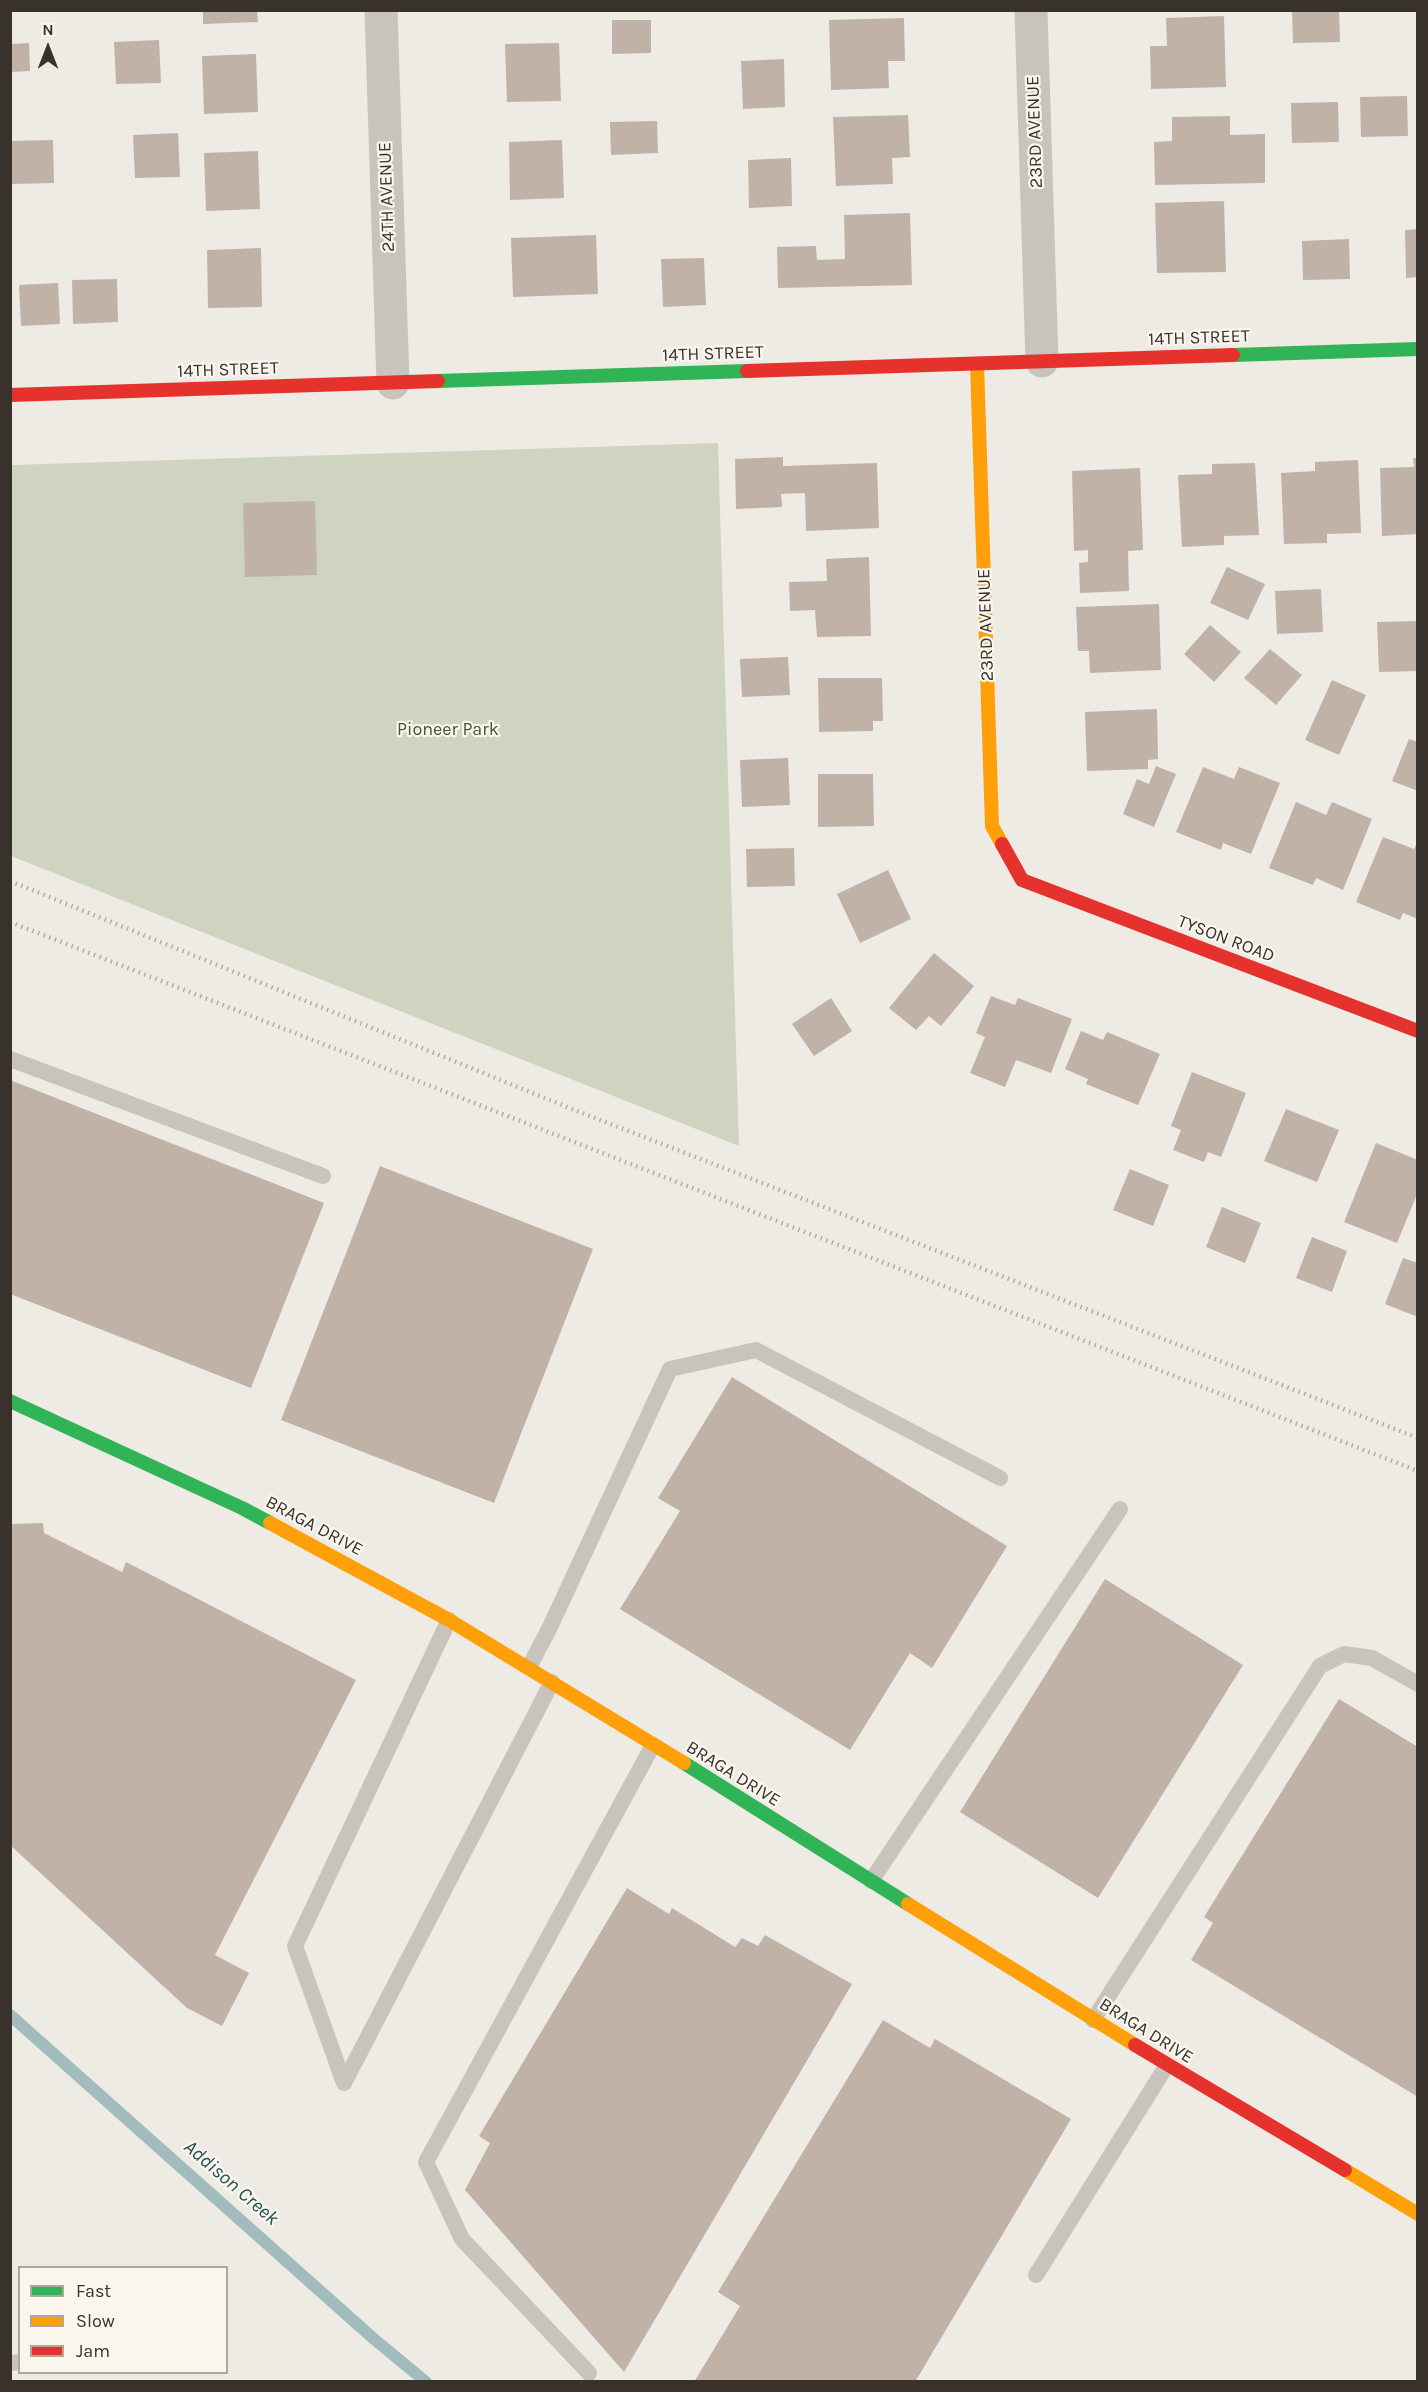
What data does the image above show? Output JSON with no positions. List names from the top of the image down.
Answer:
{
  "streets": {
    "street": [
      "23RD AVENUE",
      "24TH AVENUE",
      "14TH STREET",
      "TYSON ROAD",
      "BRAGA DRIVE"
    ]
  },
  "crossings": [
    ["23RD AVENUE", "14TH STREET"],
    ["23RD AVENUE", "TYSON ROAD"],
    ["24TH AVENUE", "14TH STREET"]
  ],
  "water": ["Addison Creek"],
  "parks": ["Pioneer Park"],
  "legend": ["Fast", "Slow", "Jam"],
  "north": "top"
}
